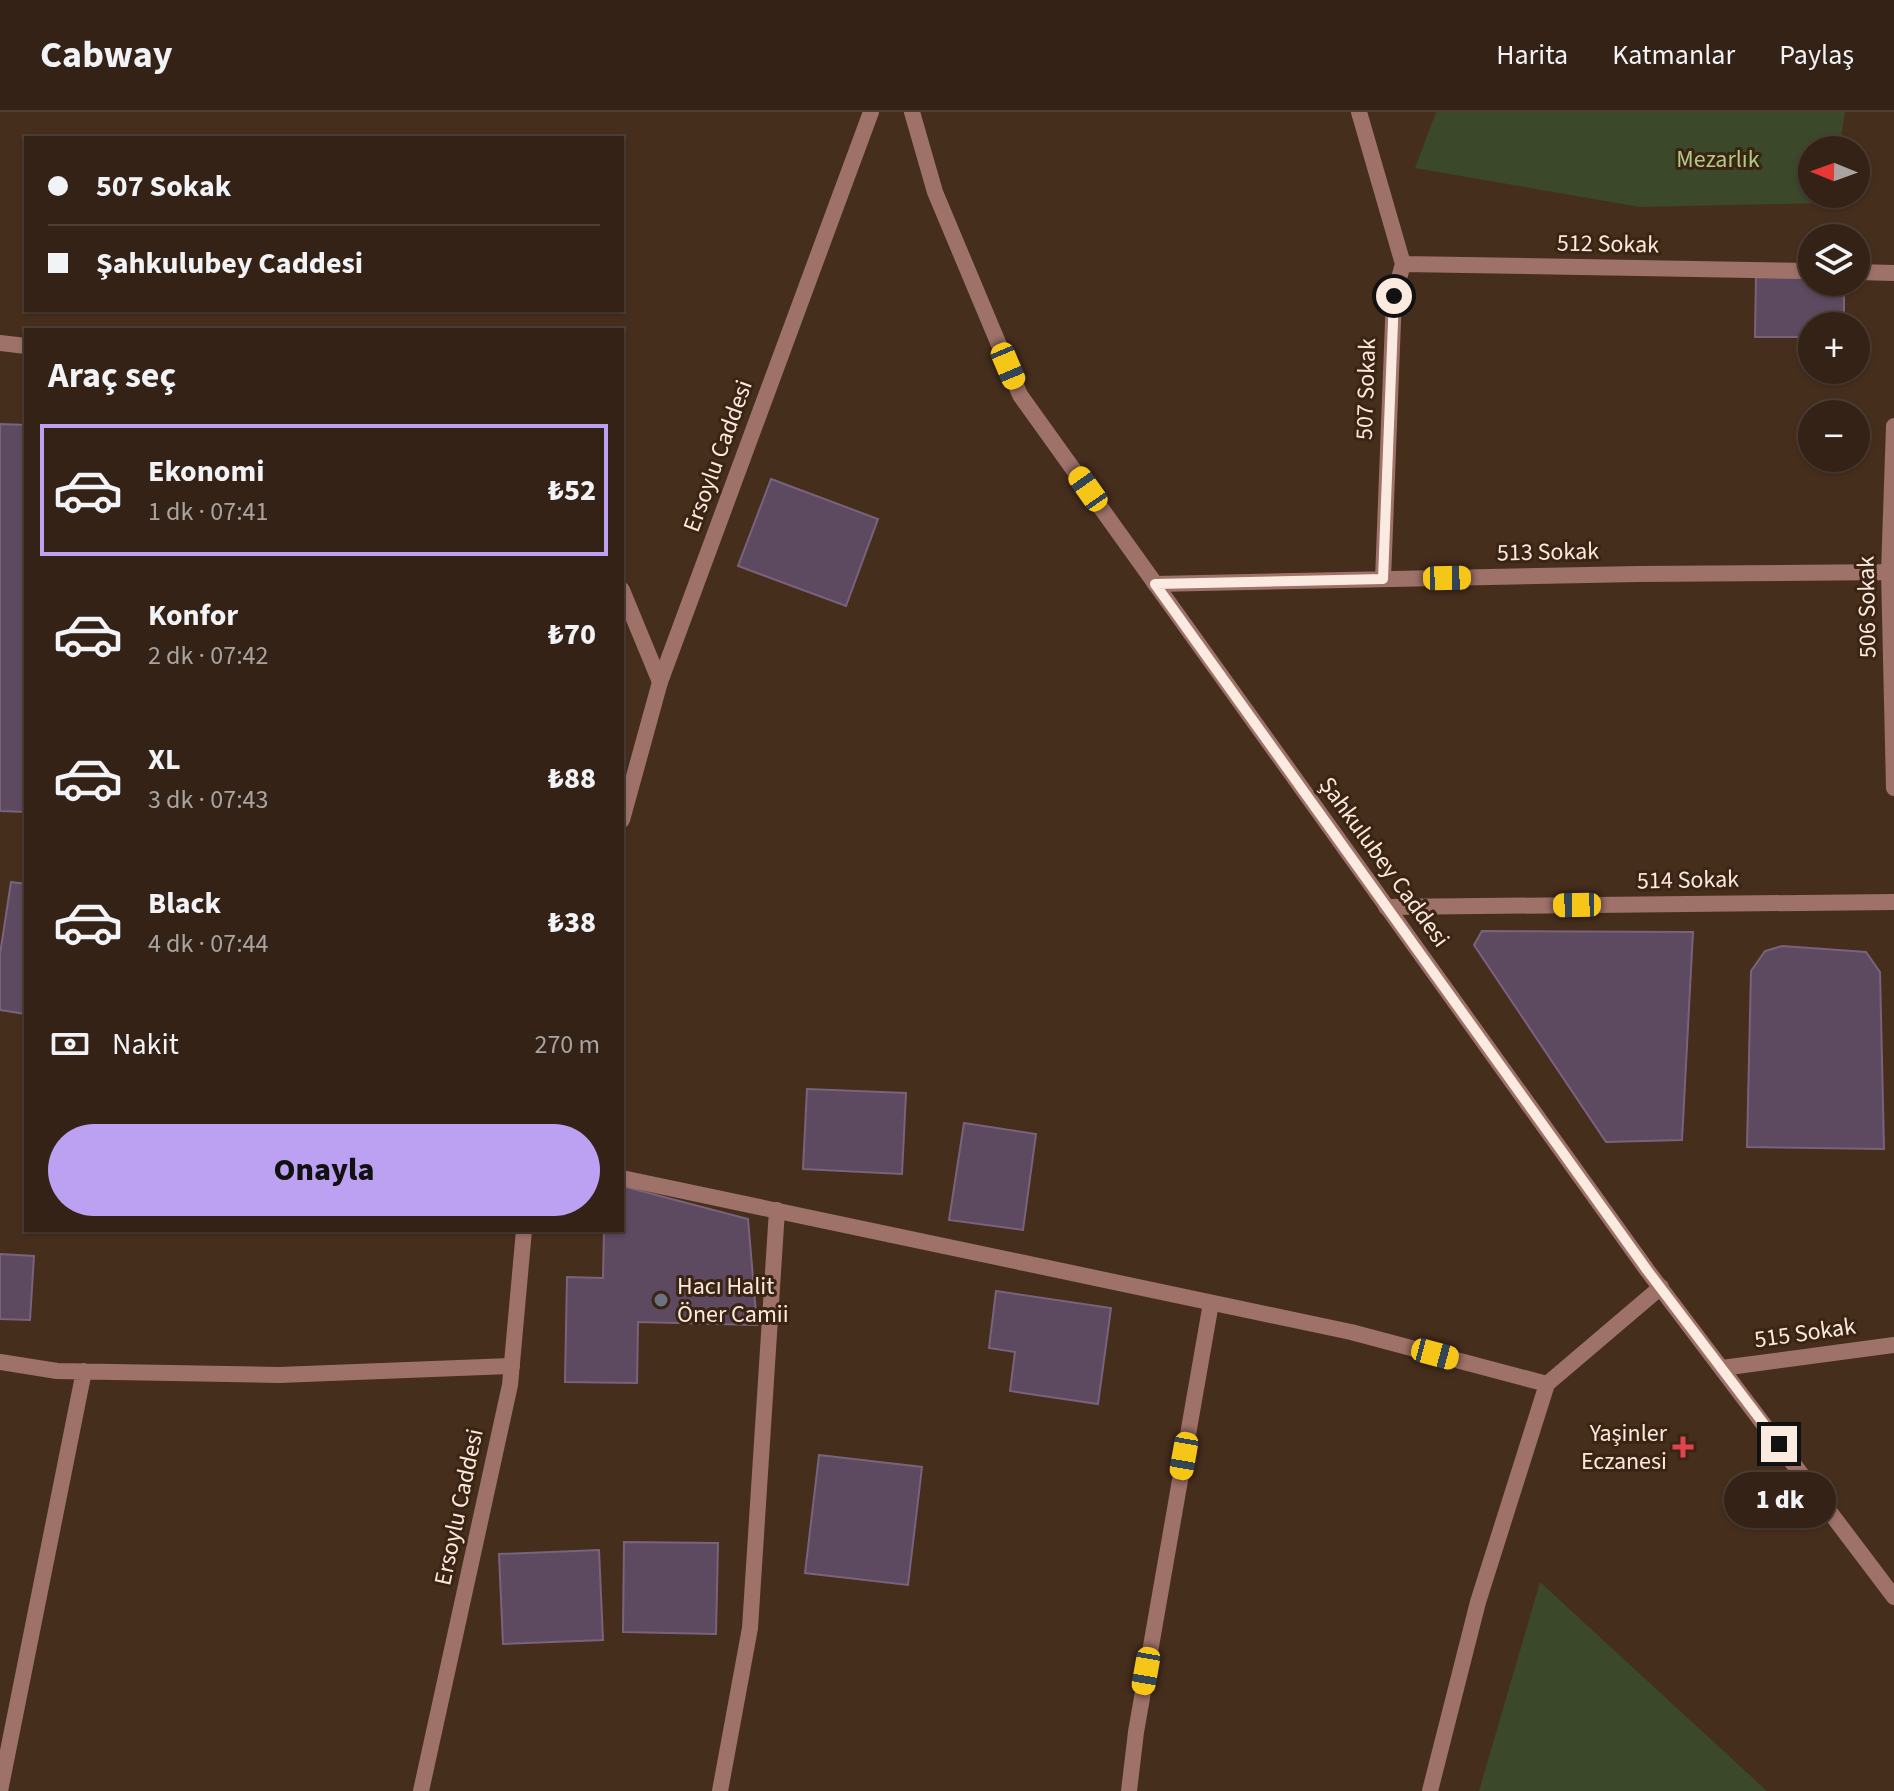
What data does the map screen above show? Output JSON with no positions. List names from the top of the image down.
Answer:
{
  "streets": {
    "street": [
      "512 Sokak",
      "507 Sokak",
      "Ersoylu Caddesi",
      "513 Sokak",
      "506 Sokak",
      "Şahkulubey Caddesi",
      "514 Sokak",
      "515 Sokak"
    ]
  },
  "crossings": [
    ["512 Sokak", "507 Sokak"],
    ["507 Sokak", "513 Sokak"],
    ["513 Sokak", "506 Sokak"],
    ["513 Sokak", "Şahkulubey Caddesi"],
    ["Şahkulubey Caddesi", "514 Sokak"],
    ["Şahkulubey Caddesi", "515 Sokak"]
  ],
  "parks": ["Mezarlık"],
  "places": {
    "other": ["Hacı Halit Öner Camii"],
    "health": ["Yaşinler Eczanesi"]
  },
  "north": "left",
  "page": {
    "header": "Cabway",
    "nav": ["Harita", "Katmanlar", "Paylaş"],
    "map_buttons": ["+", "−"],
    "banner": ["507 Sokak", "Şahkulubey Caddesi"],
    "heading": "Araç seç",
    "list": [
      {
        "name": "Ekonomi",
        "note": "1 dk · 07:41",
        "value": "₺52"
      },
      {
        "name": "Konfor",
        "note": "2 dk · 07:42",
        "value": "₺70"
      },
      {
        "name": "XL",
        "note": "3 dk · 07:43",
        "value": "₺88"
      },
      {
        "name": "Black",
        "note": "4 dk · 07:44",
        "value": "₺38"
      }
    ],
    "pay": ["Nakit", "270 m"],
    "buttons": "Onayla",
    "bubble": "1 dk"
  }
}
